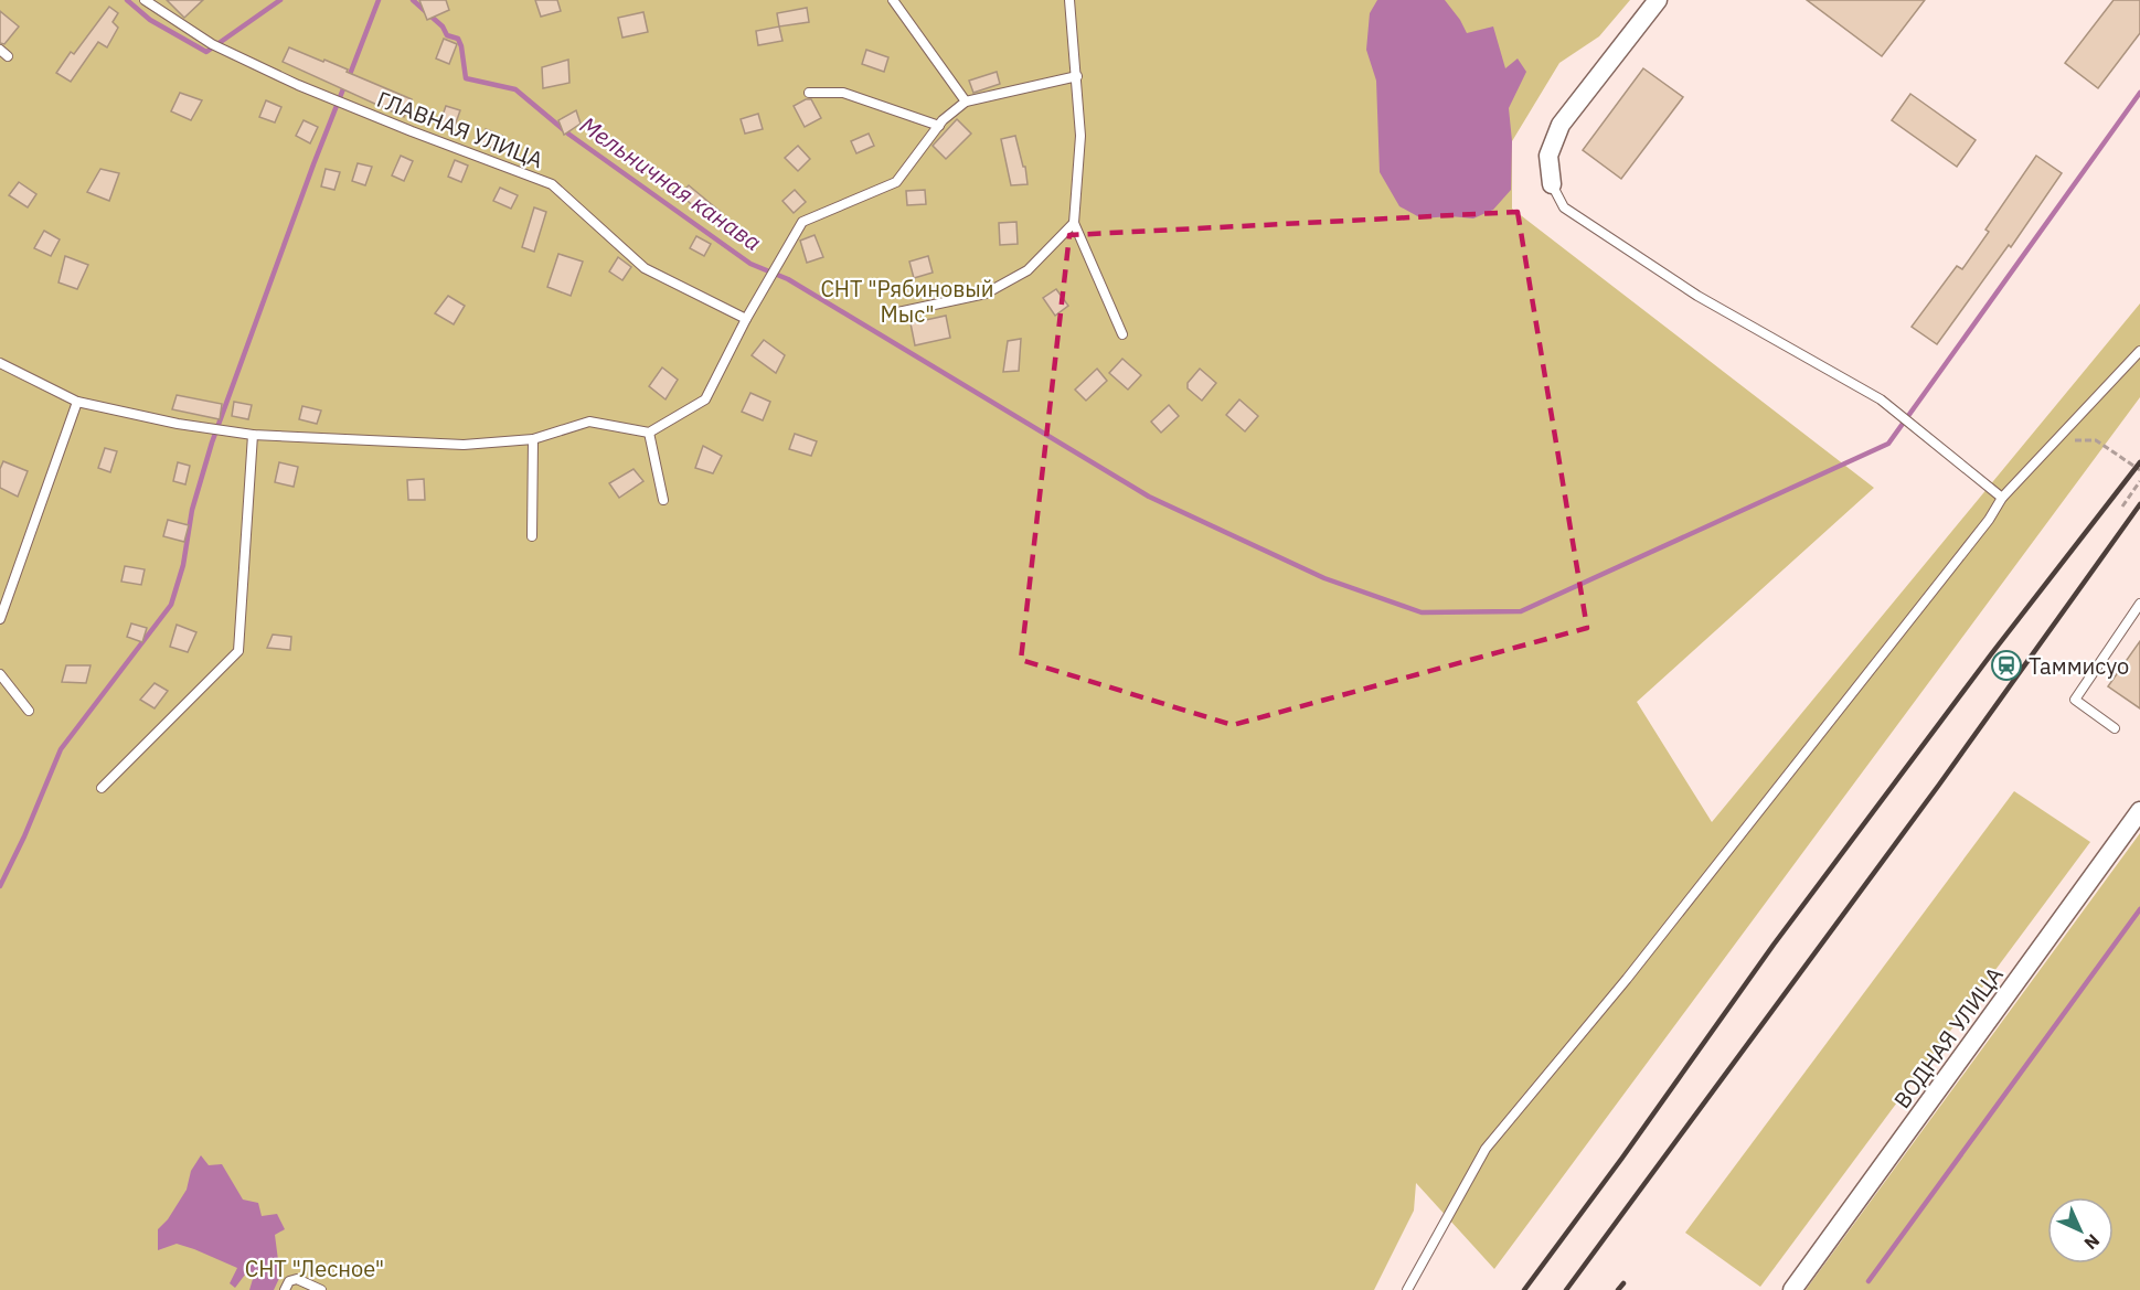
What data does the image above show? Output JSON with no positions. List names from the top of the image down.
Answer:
{
  "streets": {
    "street": ["ВОДНАЯ УЛИЦА"],
    "lane": ["ГЛАВНАЯ УЛИЦА"]
  },
  "water": ["Мельничная канава"],
  "parks": ["СНТ \"Рябиновый Мыс\"", "СНТ \"Лесное\""],
  "places": {
    "station": ["Таммисуо"]
  },
  "north": "bottom right"
}
